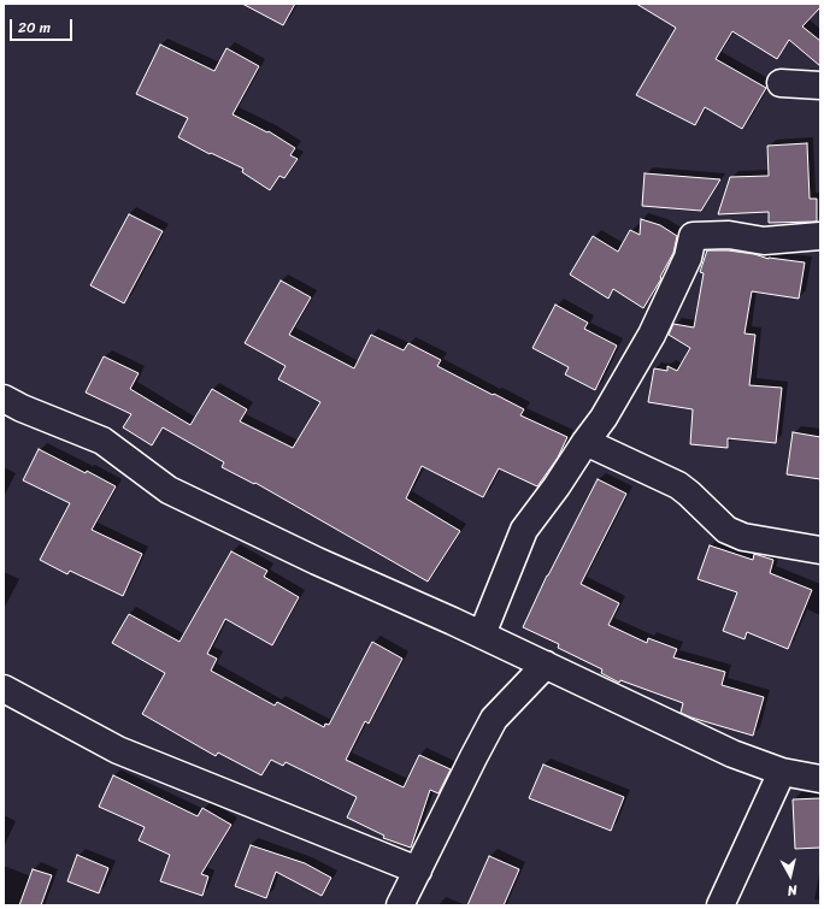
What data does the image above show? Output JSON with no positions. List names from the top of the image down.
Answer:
{
  "scale_bar": "20 m",
  "north": "bottom"
}
